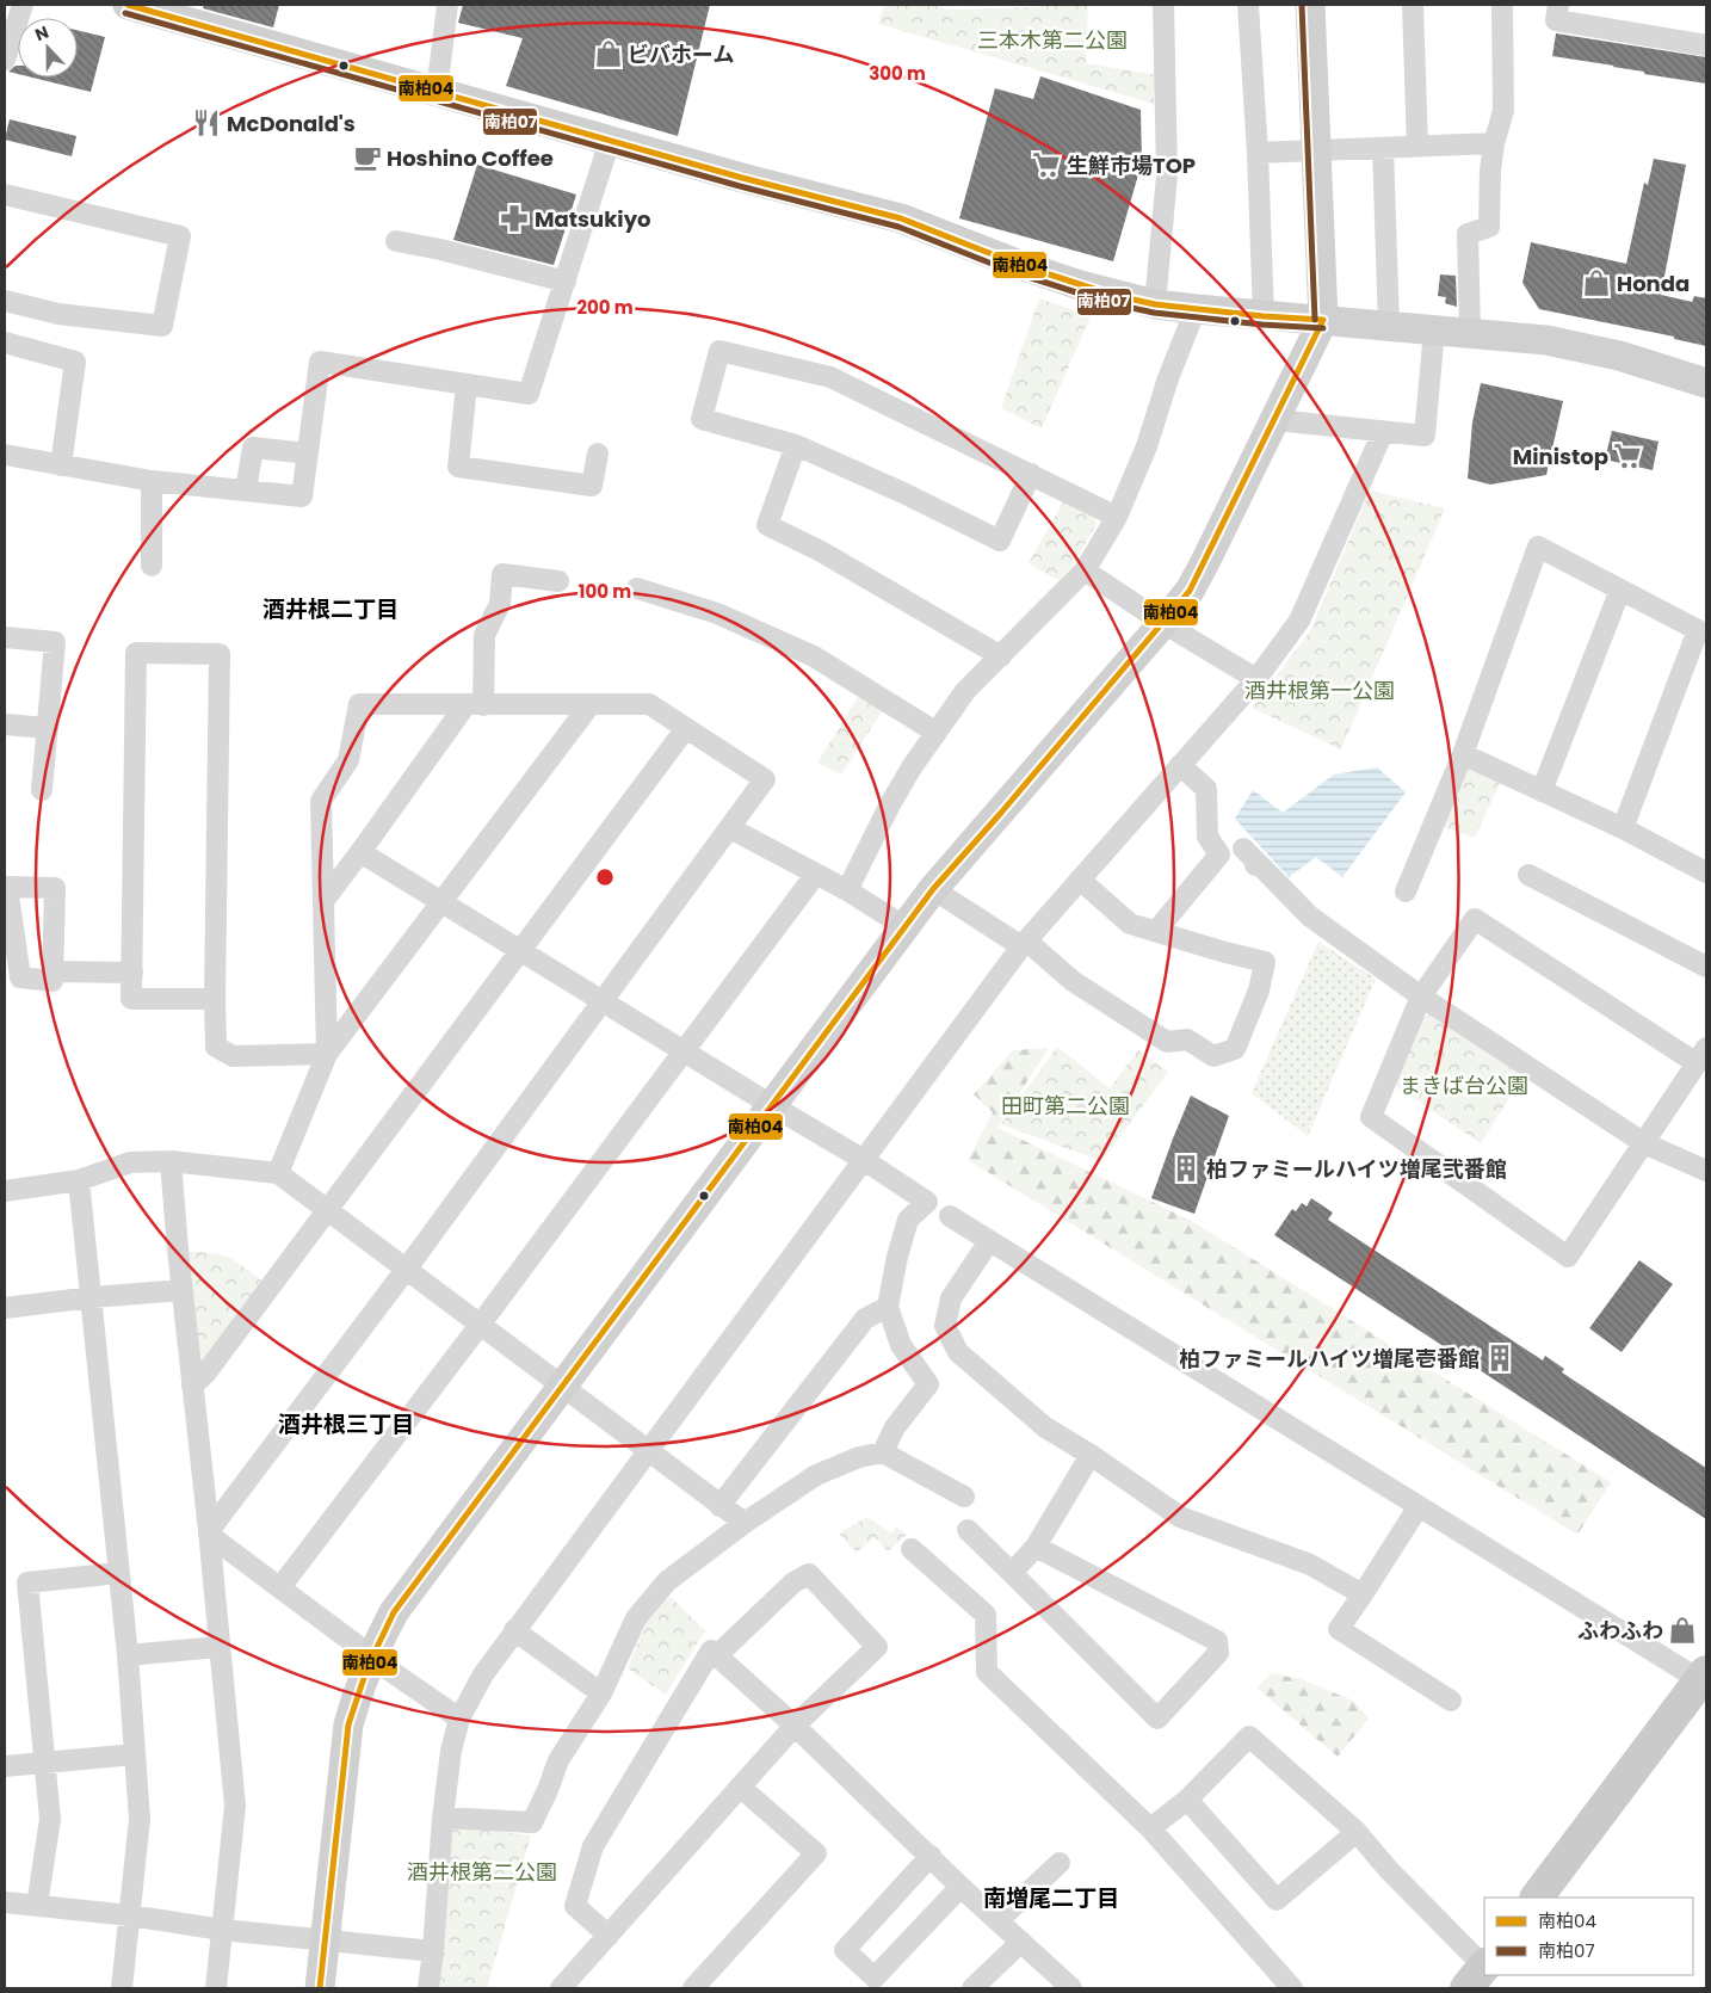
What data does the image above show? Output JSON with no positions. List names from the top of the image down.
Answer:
{
  "districts": ["酒井根二丁目", "酒井根三丁目", "南増尾二丁目"],
  "parks": [
    "三本木第二公園",
    "酒井根第一公園",
    "まきば台公園",
    "田町第二公園",
    "酒井根第二公園"
  ],
  "places": {
    "shop": ["ビバホーム", "Honda", "ふわふわ"],
    "restaurant": ["McDonald's"],
    "cafe": ["Hoshino Coffee"],
    "supermarket": ["生鮮市場TOP", "Ministop"],
    "pharmacy": ["Matsukiyo"],
    "building": ["柏ファミールハイツ増尾弐番館", "柏ファミールハイツ増尾壱番館"]
  },
  "lines": ["transit line 南柏04", "transit line 南柏07"],
  "legend": ["南柏04", "南柏07"],
  "north": "top",
  "rings": ["300 m", "200 m", "100 m"]
}
